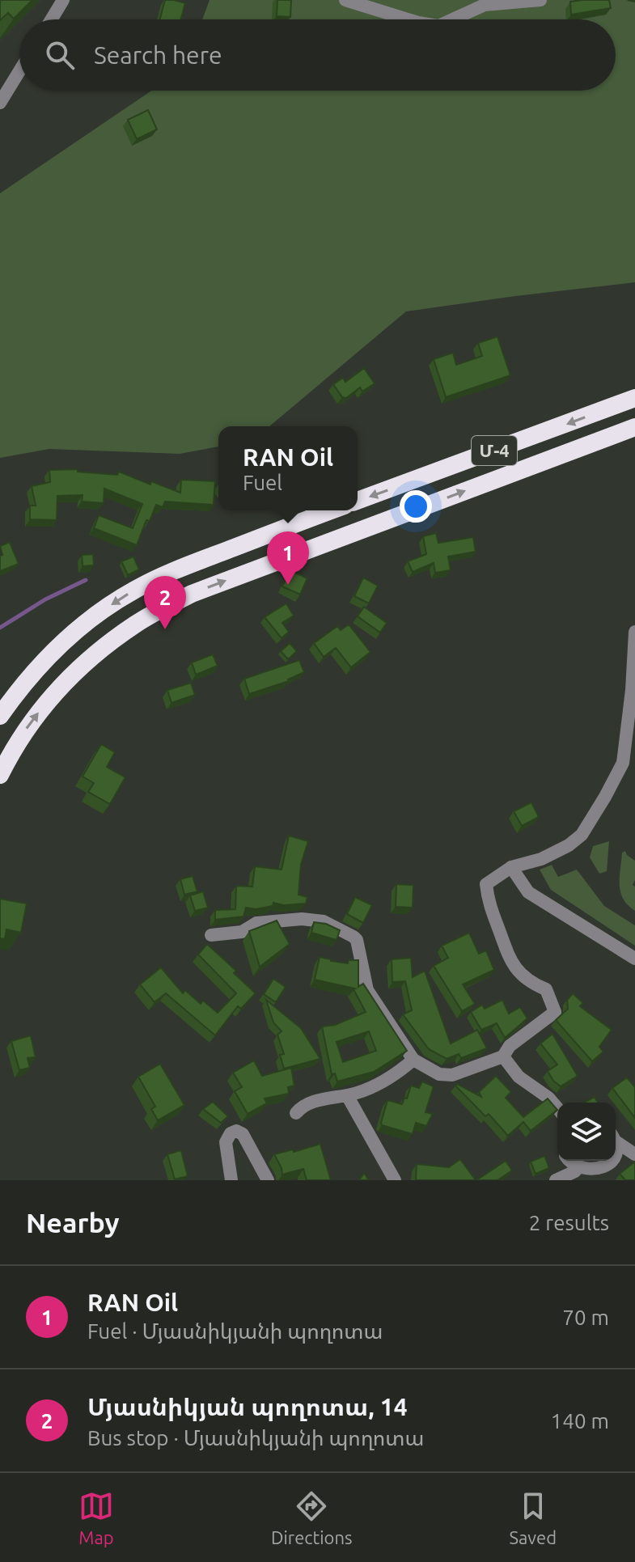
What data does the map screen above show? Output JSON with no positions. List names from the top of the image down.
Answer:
{
  "streets": {
    "highway": ["Մ-4"]
  },
  "page": {
    "search": "Search here",
    "popup": ["RAN Oil", "Fuel"],
    "pins": ["1", "2"],
    "heading": ["Nearby", "2 results"],
    "list": [
      {
        "mark": "1",
        "name": "RAN Oil",
        "note": "Fuel · Մյասնիկյանի պողոտա",
        "value": "70 m"
      },
      {
        "mark": "2",
        "name": "Մյասնիկյան պողոտա, 14",
        "note": "Bus stop · Մյասնիկյանի պողոտա",
        "value": "140 m"
      }
    ],
    "nav": ["Map", "Directions", "Saved"]
  }
}
